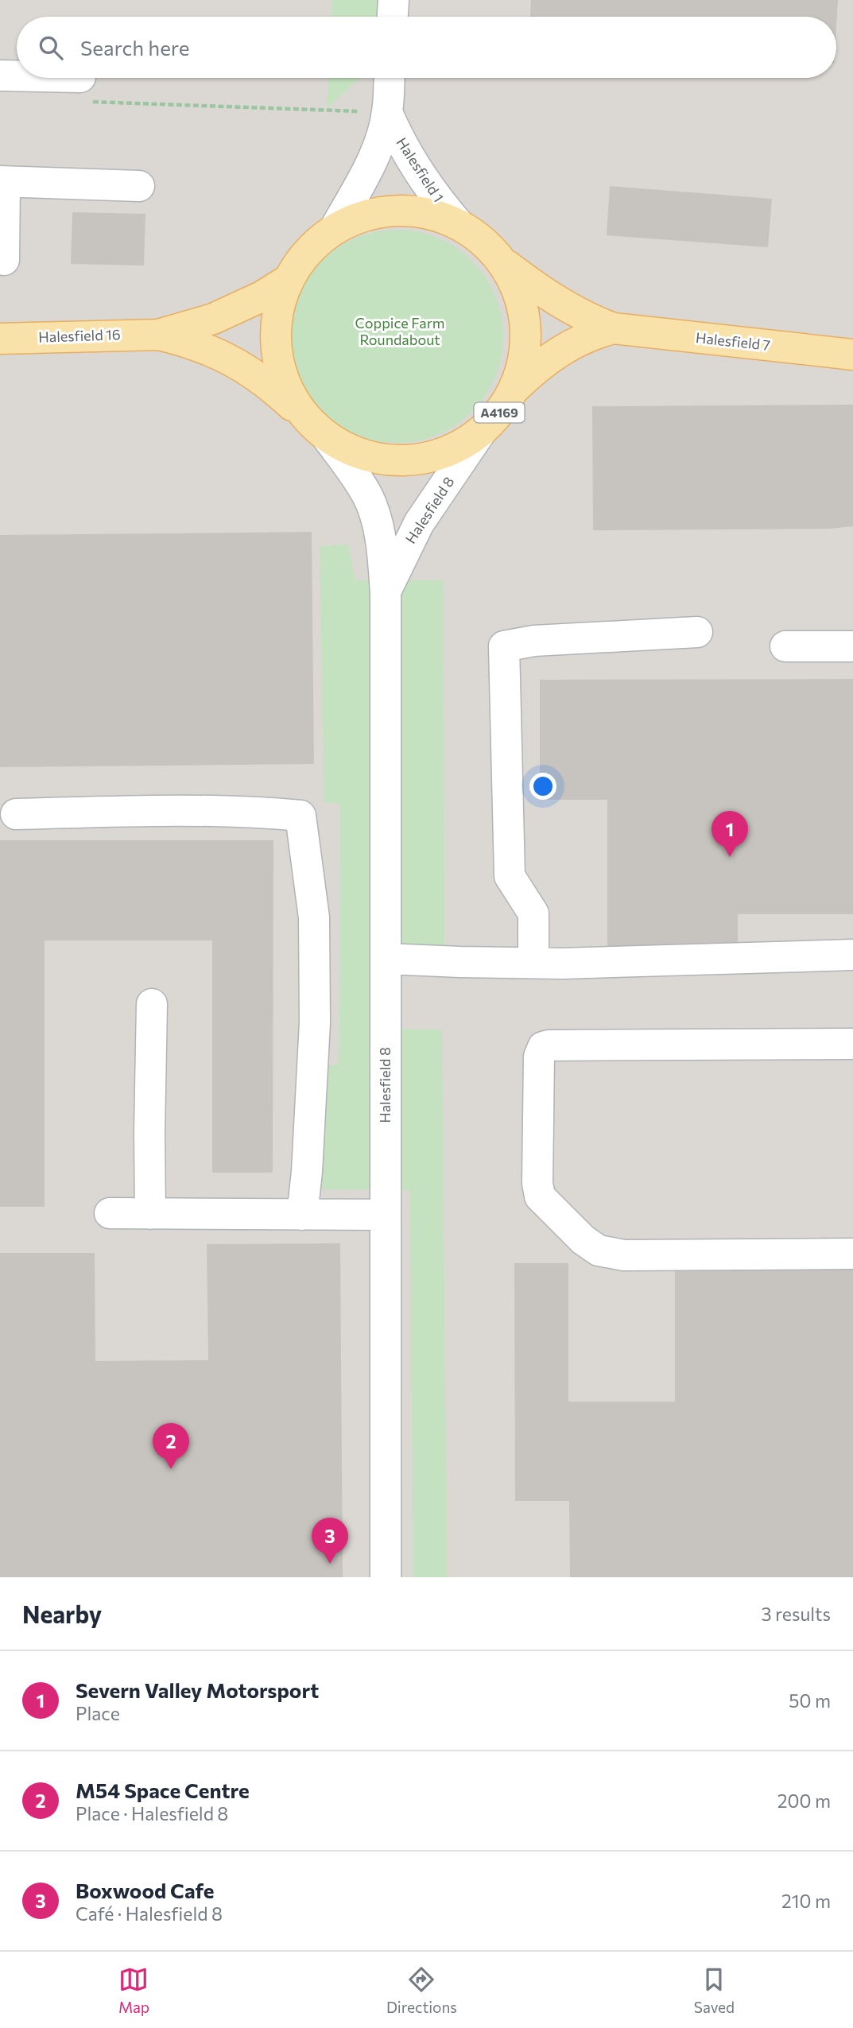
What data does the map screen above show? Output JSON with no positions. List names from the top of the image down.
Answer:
{
  "streets": {
    "main road": ["Halesfield 16", "Halesfield 7", "A4169"],
    "street": ["Halesfield 1", "Halesfield 8"]
  },
  "crossings": [
    ["Halesfield 1", "A4169"],
    ["Halesfield 16", "A4169"],
    ["Halesfield 7", "A4169"],
    ["A4169", "Halesfield 8"]
  ],
  "parks": ["Coppice Farm Roundabout"],
  "page": {
    "search": "Search here",
    "pins": ["1", "2", "3"],
    "heading": ["Nearby", "3 results"],
    "list": [
      {
        "mark": "1",
        "name": "Severn Valley Motorsport",
        "note": "Place",
        "value": "50 m"
      },
      {
        "mark": "2",
        "name": "M54 Space Centre",
        "note": "Place · Halesfield 8",
        "value": "200 m"
      },
      {
        "mark": "3",
        "name": "Boxwood Cafe",
        "note": "Café · Halesfield 8",
        "value": "210 m"
      }
    ],
    "nav": ["Map", "Directions", "Saved"]
  }
}
